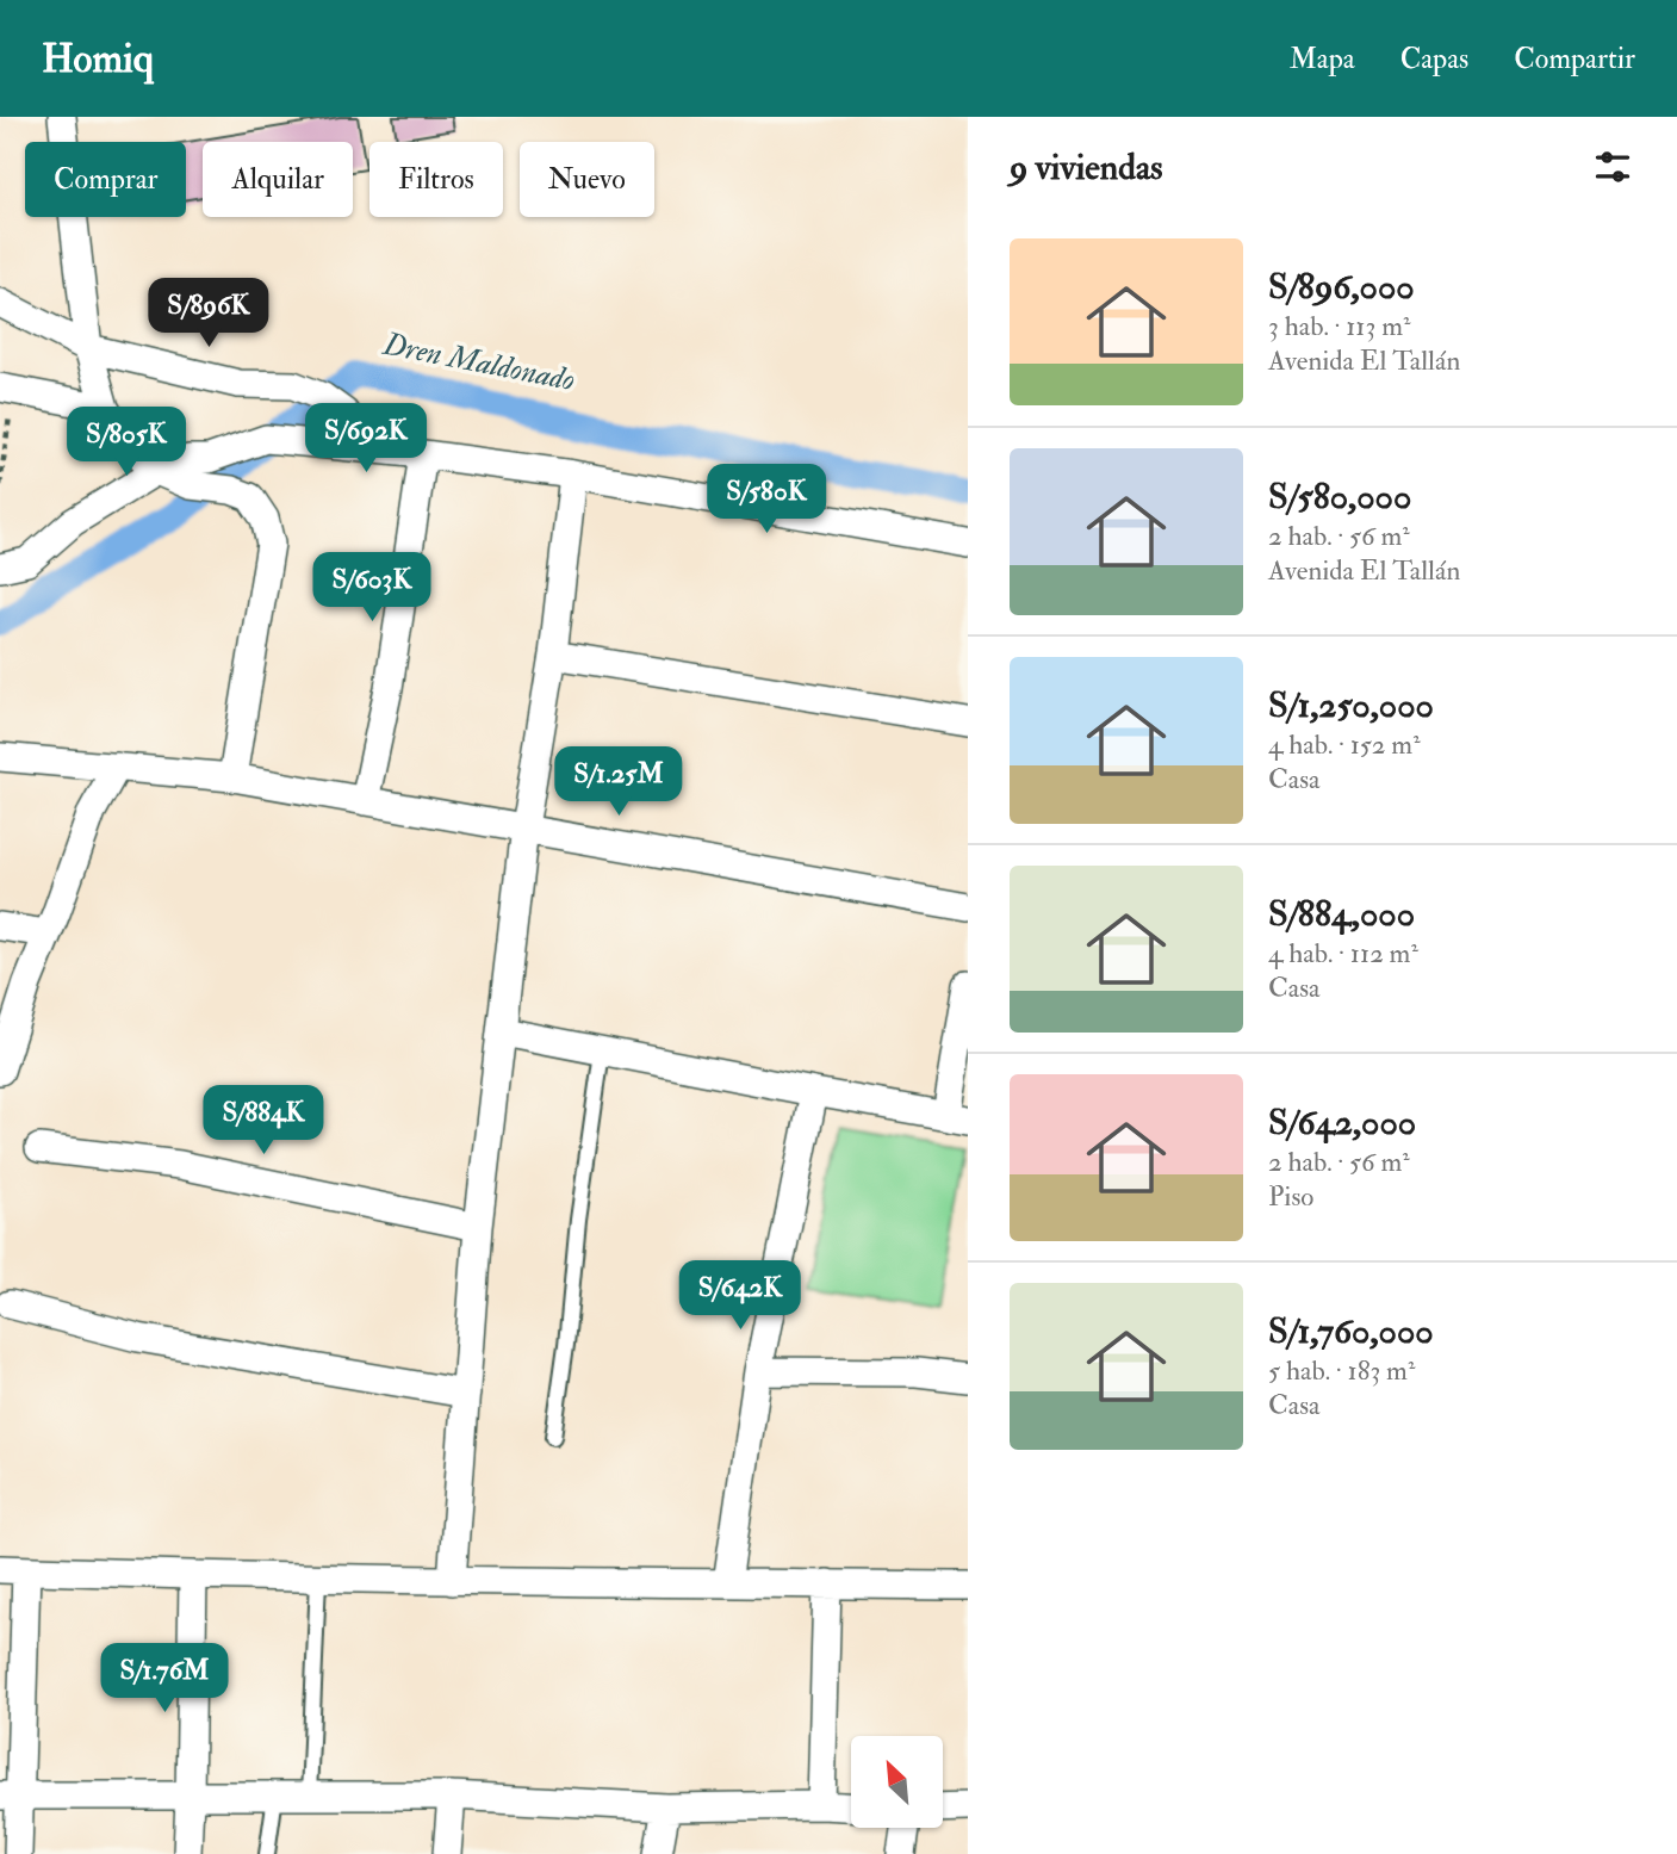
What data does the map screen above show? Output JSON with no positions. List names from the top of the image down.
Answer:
{
  "water": ["Dren Maldonado"],
  "north": "top left",
  "page": {
    "header": "Homiq",
    "nav": ["Mapa", "Capas", "Compartir"],
    "heading": "9 viviendas",
    "chip": [
      "Comprar",
      "Alquilar",
      "Filtros",
      "Nuevo"
    ],
    "list": [
      {
        "name": "S/896,000",
        "note": "3 hab. · 113 m² · Avenida El Tallán"
      },
      {
        "name": "S/580,000",
        "note": "2 hab. · 56 m² · Avenida El Tallán"
      },
      {
        "name": "S/1,250,000",
        "note": "4 hab. · 152 m² · Casa"
      },
      {
        "name": "S/884,000",
        "note": "4 hab. · 112 m² · Casa"
      },
      {
        "name": "S/642,000",
        "note": "2 hab. · 56 m² · Piso"
      },
      {
        "name": "S/1,760,000",
        "note": "5 hab. · 183 m² · Casa"
      }
    ],
    "price": [
      "S/896K",
      "S/692K",
      "S/805K",
      "S/580K",
      "S/603K",
      "S/1.25M",
      "S/884K",
      "S/642K",
      "S/1.76M"
    ]
  }
}
